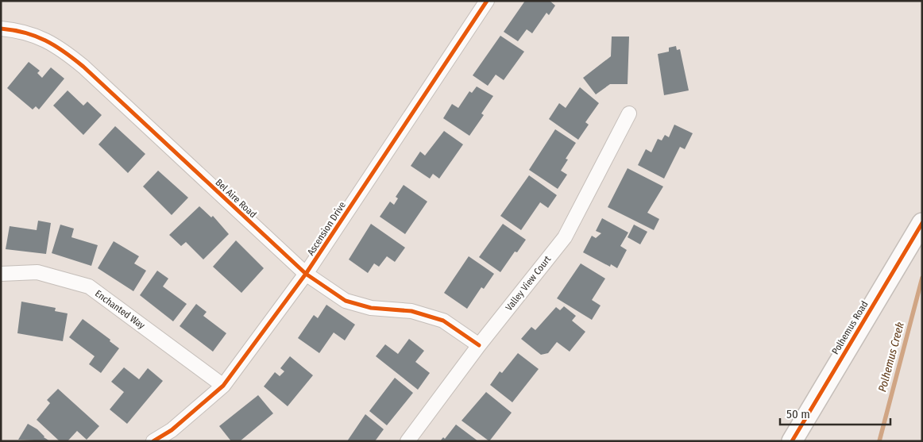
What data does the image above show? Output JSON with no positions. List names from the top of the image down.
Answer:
{
  "streets": {
    "main road": ["Polhemus Road"],
    "street": [
      "Bel Aire Road",
      "Ascension Drive",
      "Valley View Court",
      "Enchanted Way"
    ]
  },
  "crossings": [
    ["Bel Aire Road", "Ascension Drive"],
    ["Bel Aire Road", "Valley View Court"],
    ["Ascension Drive", "Enchanted Way"]
  ],
  "water": ["Polhemus Creek"],
  "scale_bar": "50 m"
}
